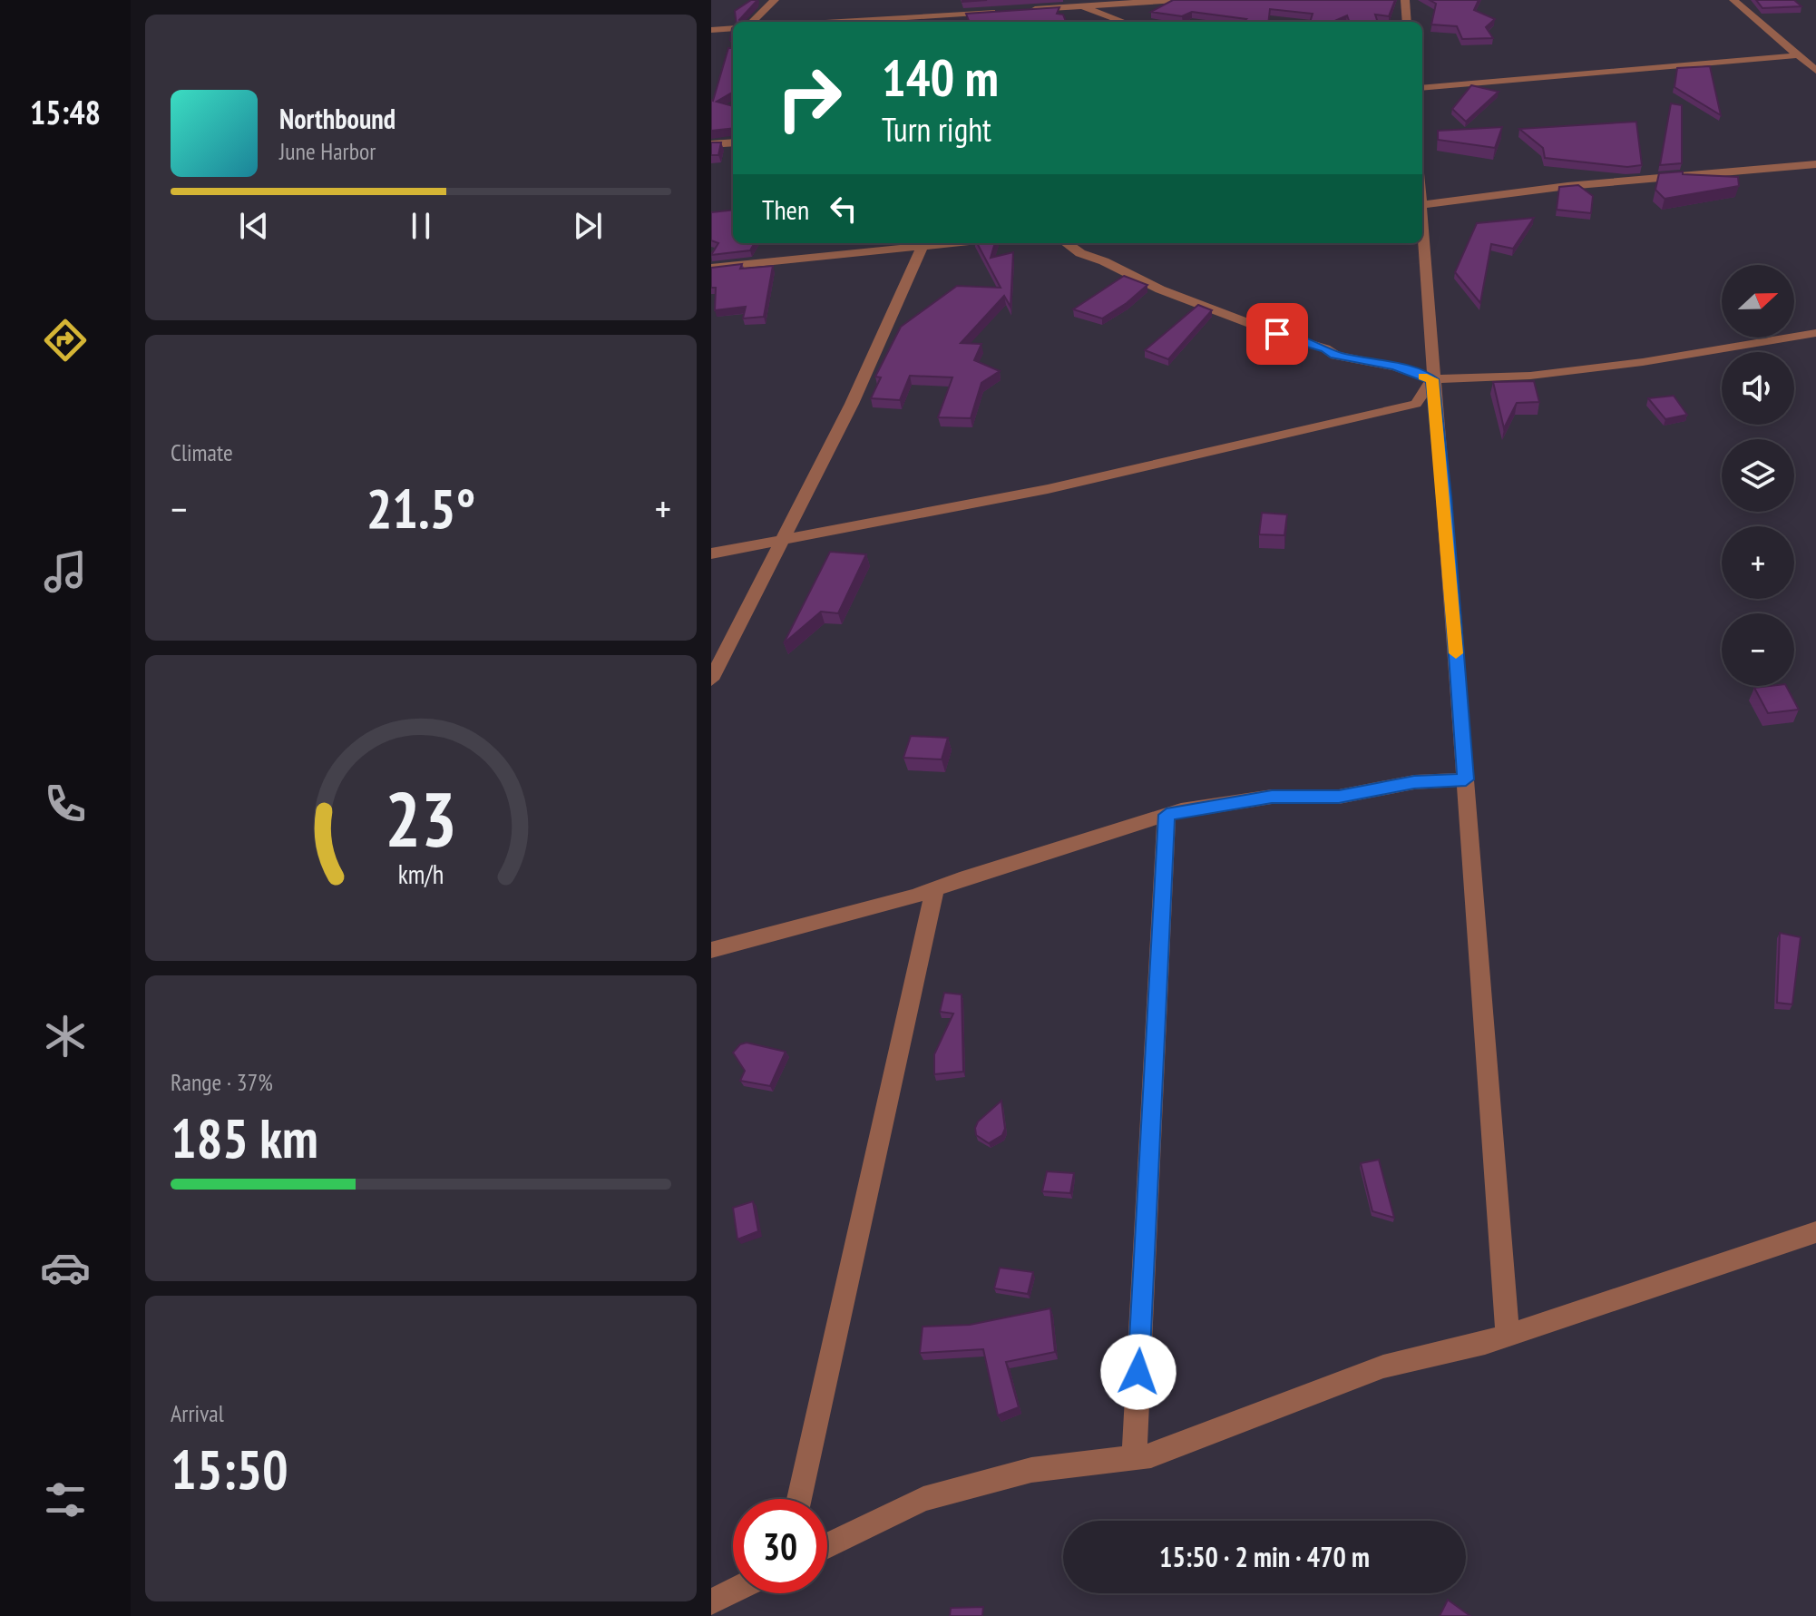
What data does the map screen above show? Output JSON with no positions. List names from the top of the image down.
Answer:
{
  "north": "right",
  "page": {
    "tabs": "15:48",
    "turn": ["140 m", "Turn right"],
    "song": ["Northbound", "June Harbor"],
    "then": "Then",
    "map_buttons": ["+", "−"],
    "tile": [
      "Climate",
      ["Range · 37%", "185 km"],
      ["Arrival", "15:50"]
    ],
    "heat": ["−", "21.5°", "+"],
    "limit": "30",
    "trip": "15:50 · 2 min · 470 m",
    "gauge": ["23", "km/h"]
  }
}
